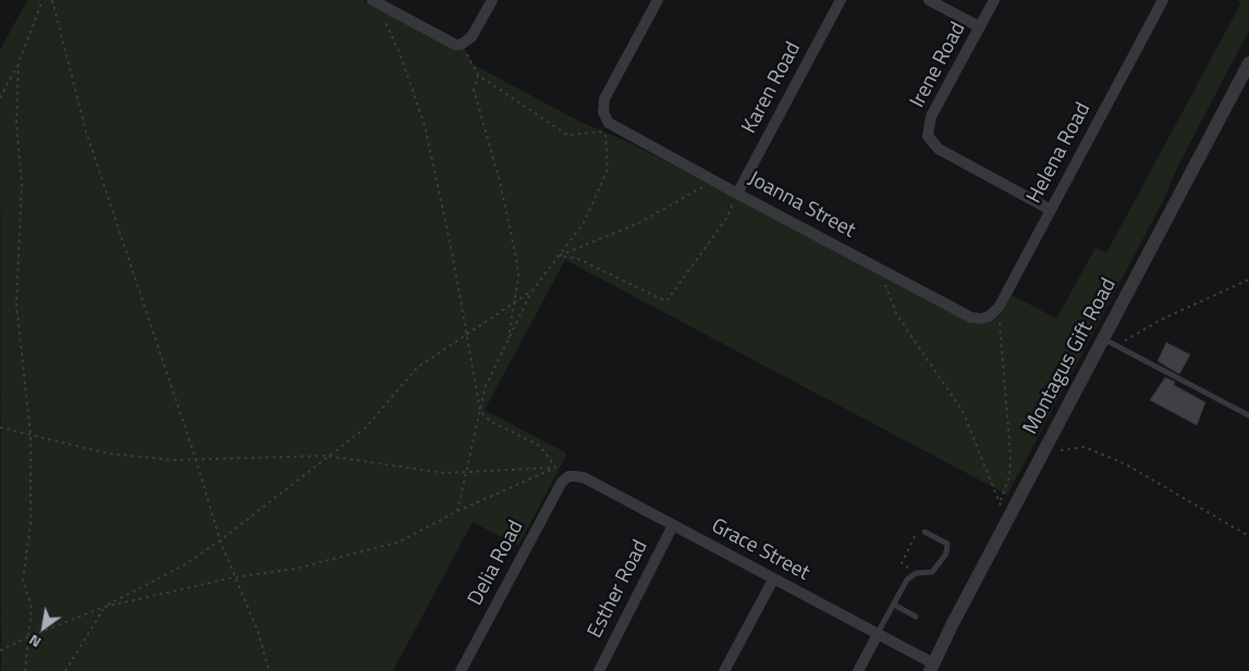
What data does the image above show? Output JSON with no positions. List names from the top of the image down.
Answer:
{
  "streets": {
    "street": [
      "Irene Road",
      "Karen Road",
      "Helena Road",
      "Joanna Street",
      "Montagus Gift Road",
      "Grace Street",
      "Delia Road",
      "Esther Road"
    ]
  },
  "crossings": [
    ["Irene Road", "Helena Road"],
    ["Karen Road", "Joanna Street"],
    ["Helena Road", "Joanna Street"],
    ["Montagus Gift Road", "Grace Street"],
    ["Grace Street", "Delia Road"],
    ["Grace Street", "Esther Road"]
  ],
  "north": "bottom left"
}
